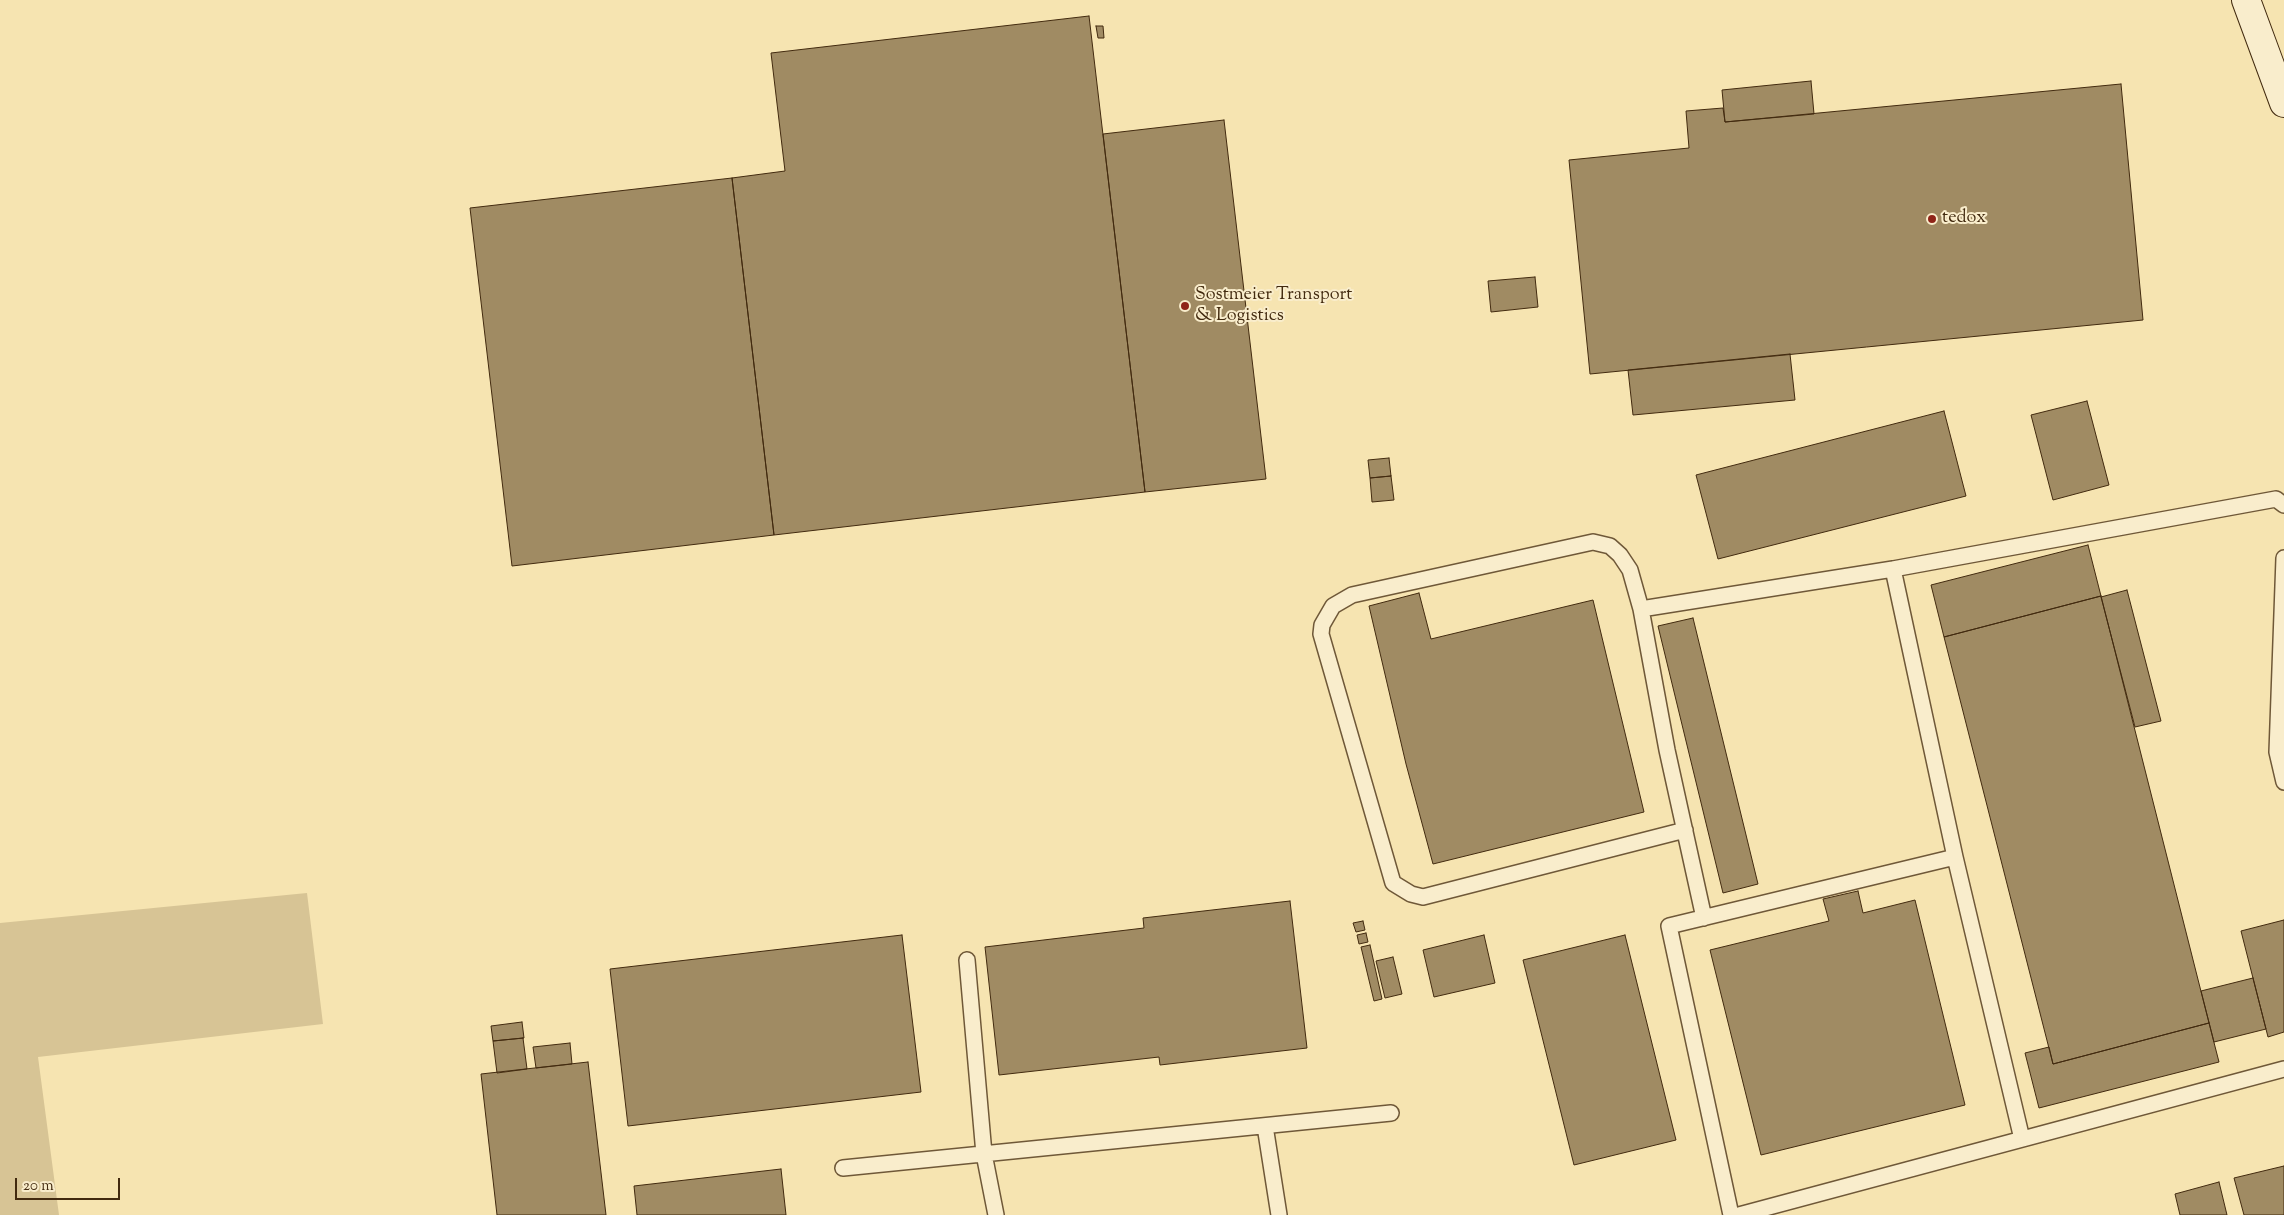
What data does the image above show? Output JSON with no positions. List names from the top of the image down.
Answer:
{
  "places": ["tedox", "Sostmeier Transport & Logistics"],
  "scale_bar": "20 m"
}
